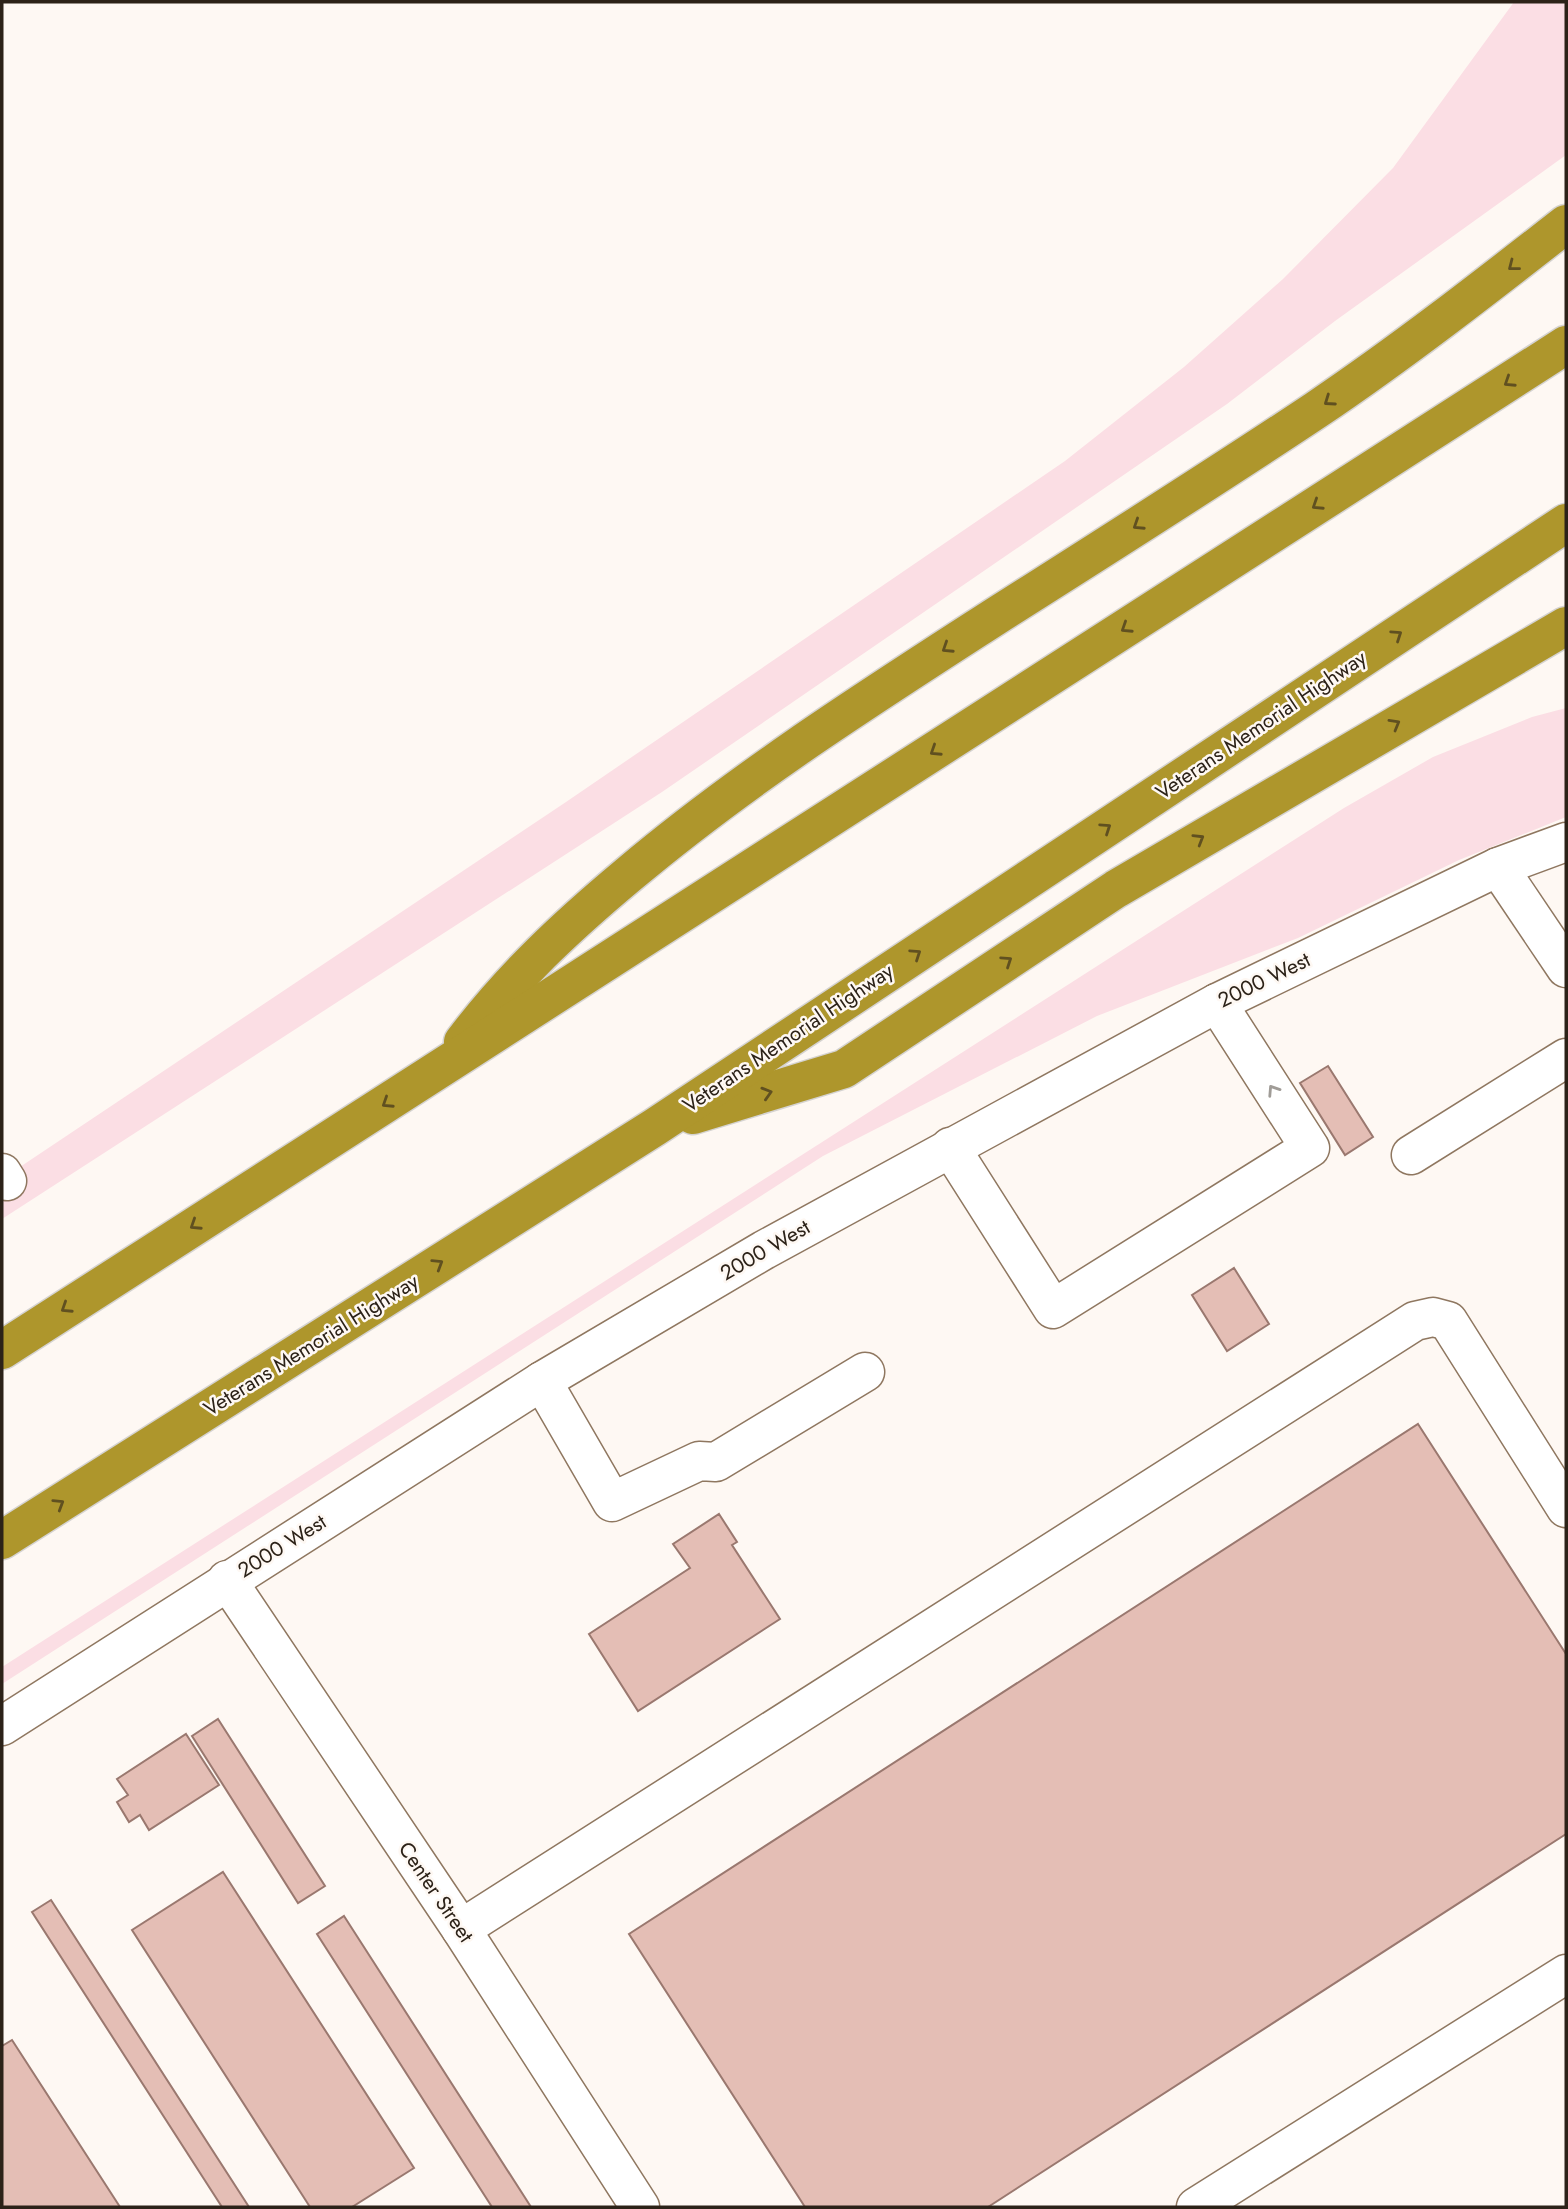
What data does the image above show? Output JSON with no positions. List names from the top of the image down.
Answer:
{
  "streets": {
    "highway": ["Veterans Memorial Highway"],
    "street": ["2000 West", "Center Street"]
  },
  "crossings": [
    ["2000 West", "Center Street"]
  ]
}
